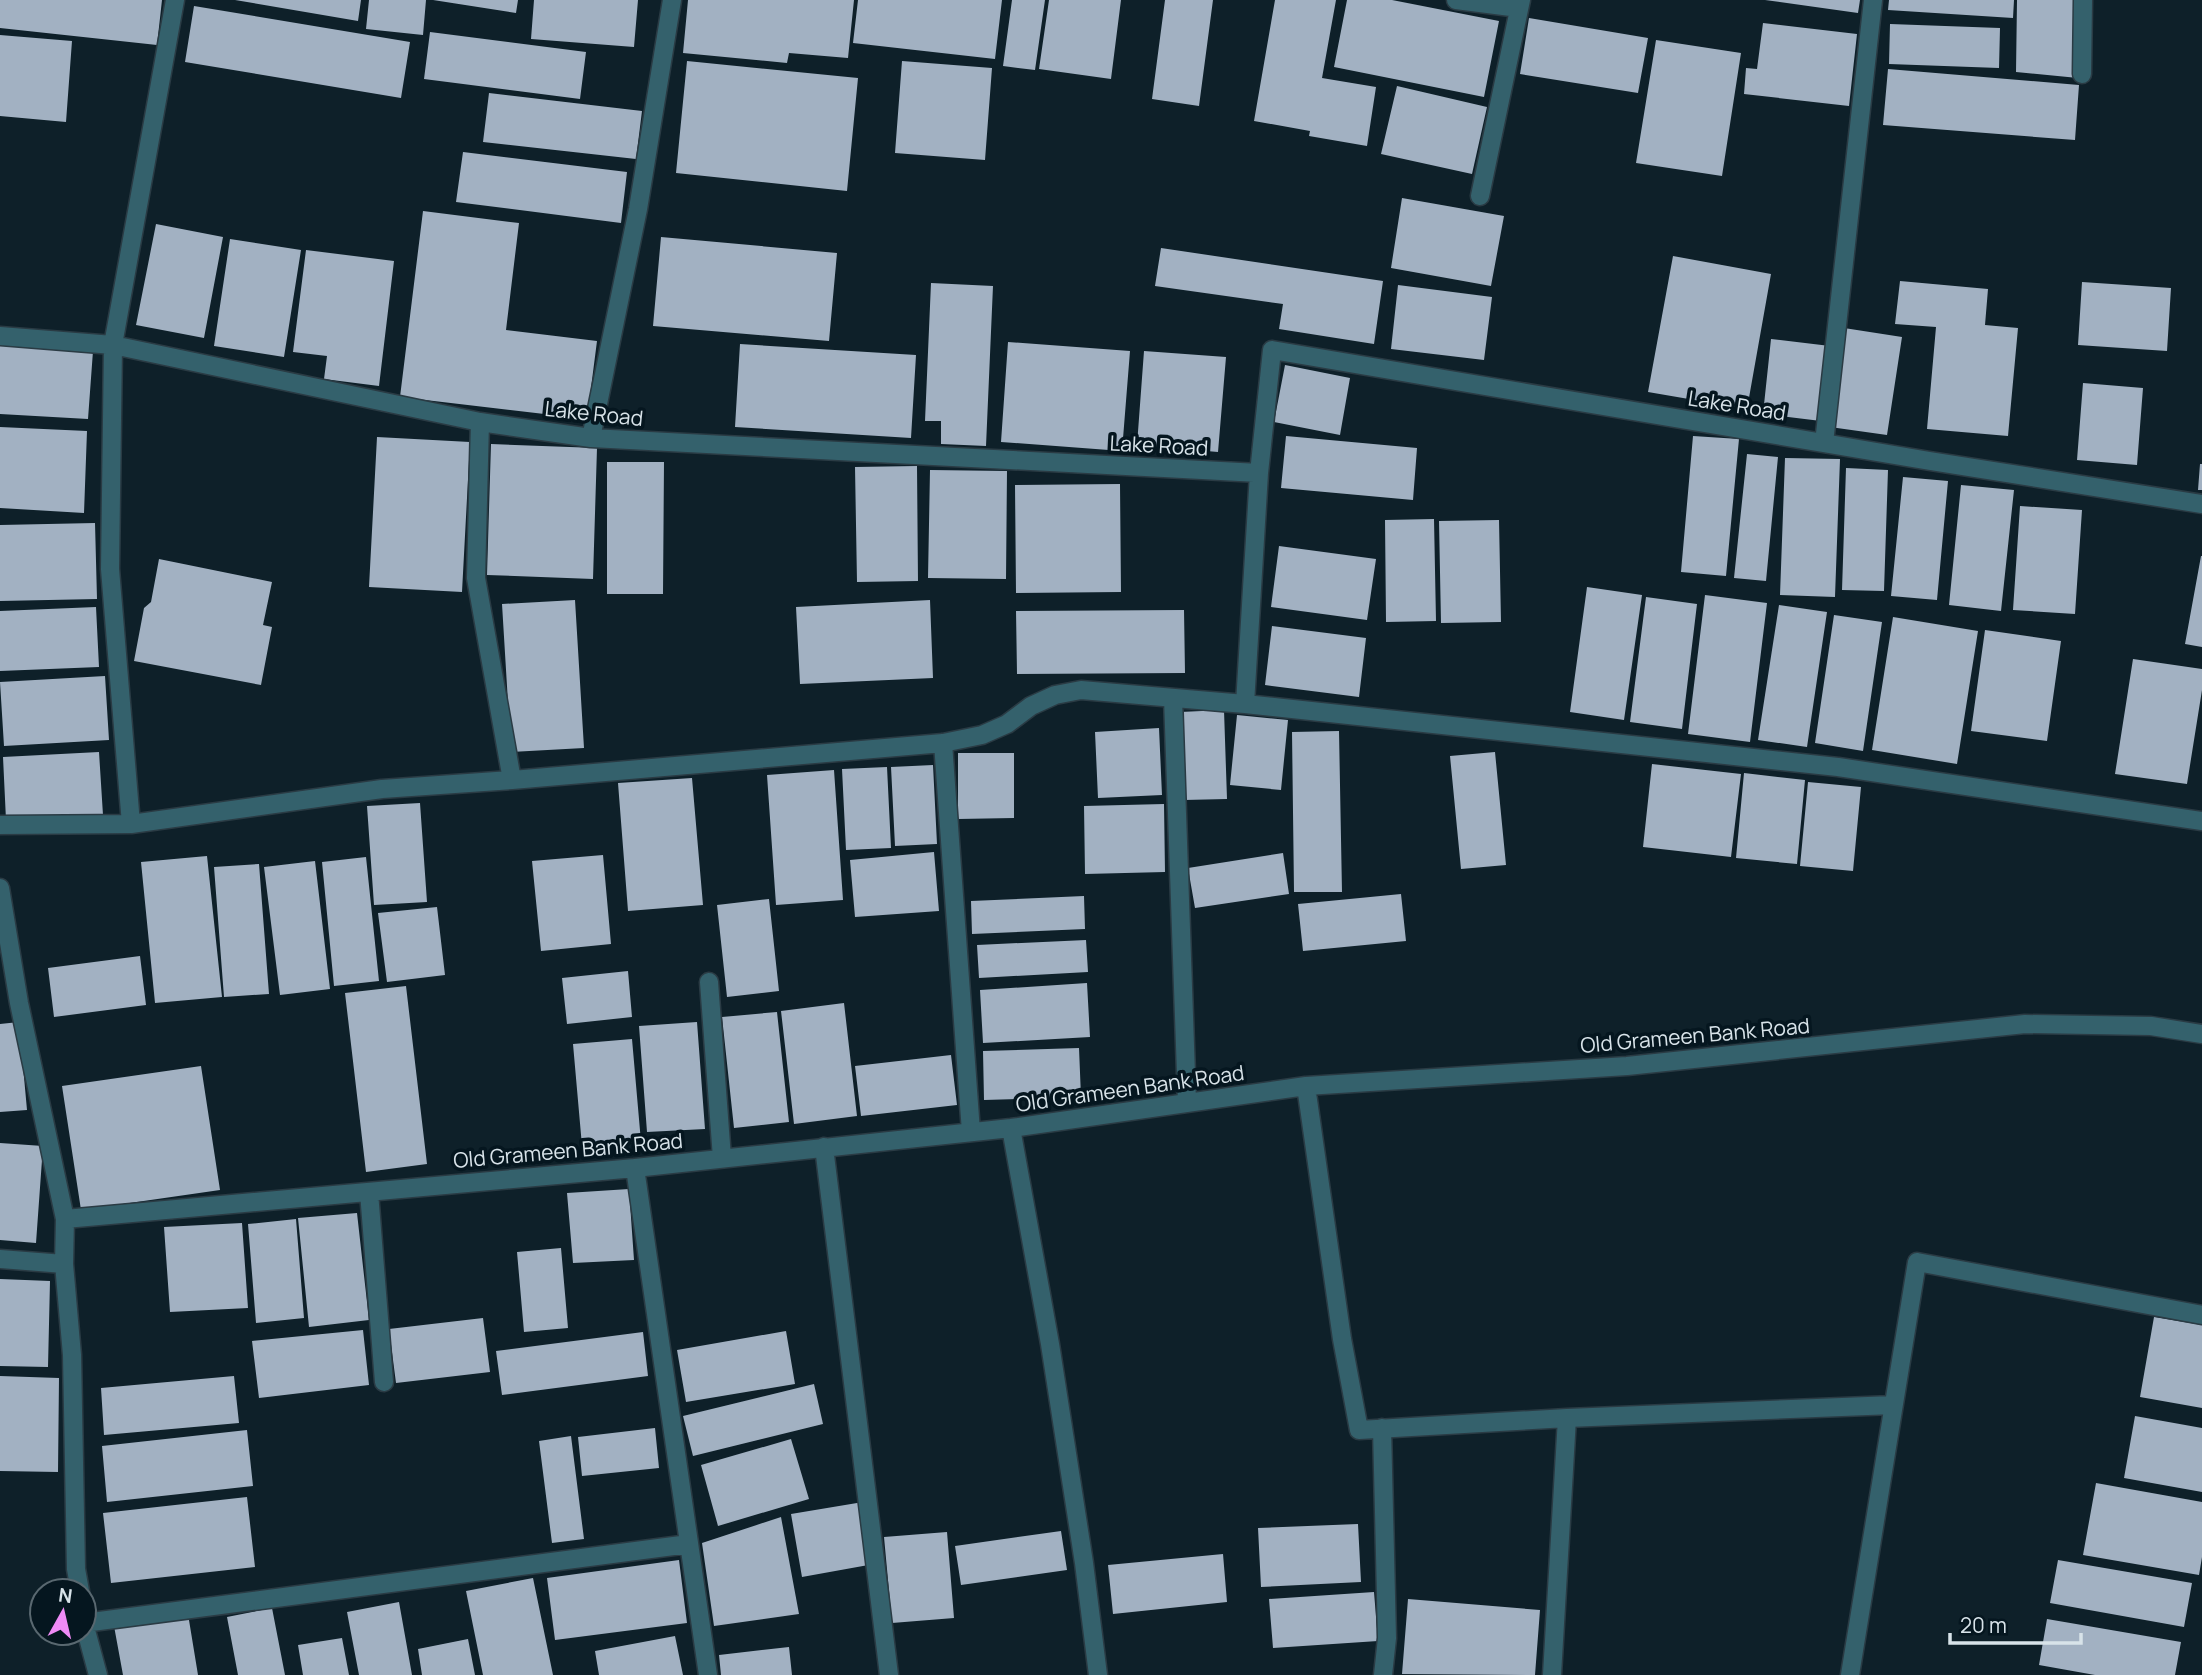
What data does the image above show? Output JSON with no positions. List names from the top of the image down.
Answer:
{
  "streets": {
    "street": ["Lake Road", "Old Grameen Bank Road"]
  },
  "scale_bar": "20 m",
  "north": "top"
}
